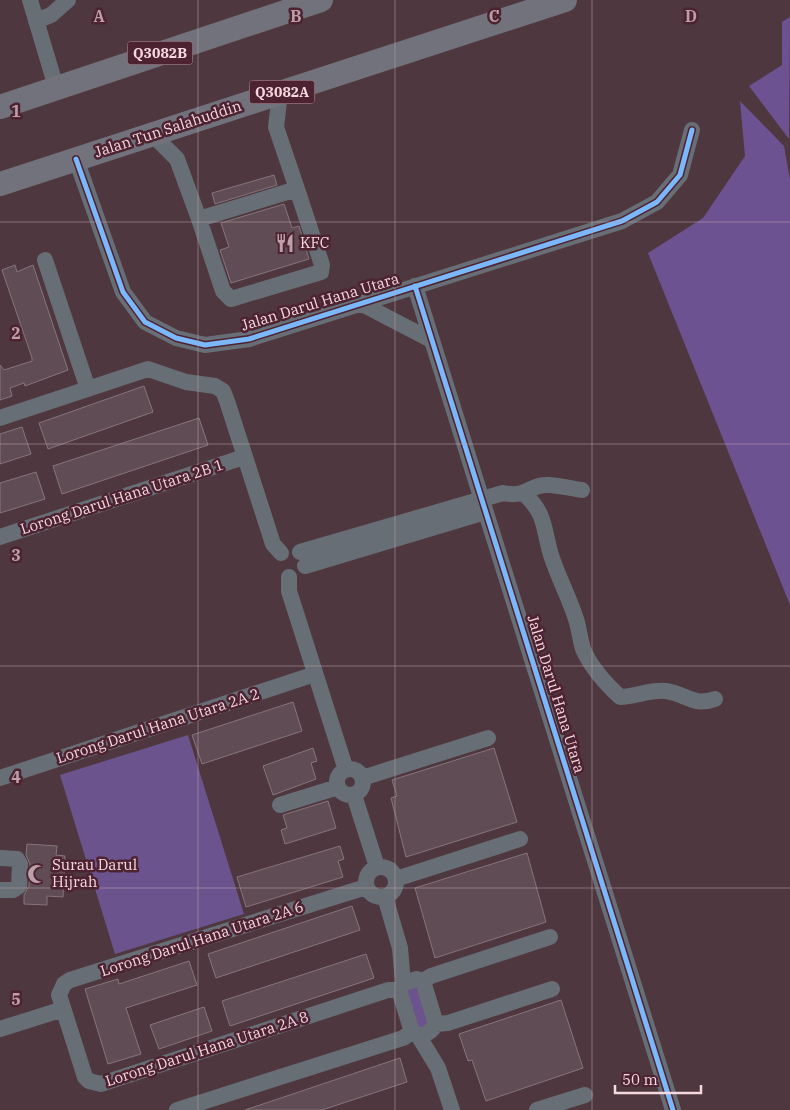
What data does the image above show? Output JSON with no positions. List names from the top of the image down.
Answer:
{
  "streets": {
    "highway": ["Q3082B", "Q3082A", "Jalan Tun Salahuddin"],
    "street": [
      "Jalan Darul Hana Utara",
      "Lorong Darul Hana Utara 2B 1",
      "Lorong Darul Hana Utara 2A 2",
      "Lorong Darul Hana Utara 2A 6",
      "Lorong Darul Hana Utara 2A 8"
    ]
  },
  "crossings": [
    ["Jalan Tun Salahuddin", "Jalan Darul Hana Utara"],
    ["Lorong Darul Hana Utara 2A 6", "Lorong Darul Hana Utara 2A 8"]
  ],
  "places": {
    "restaurant": ["KFC"],
    "mosque": ["Surau Darul Hijrah"]
  },
  "scale_bar": "50 m",
  "grid": {
    "columns": [
      "A",
      "B",
      "C",
      "D"
    ],
    "rows": [
      "1",
      "2",
      "3",
      "4",
      "5"
    ]
  }
}
